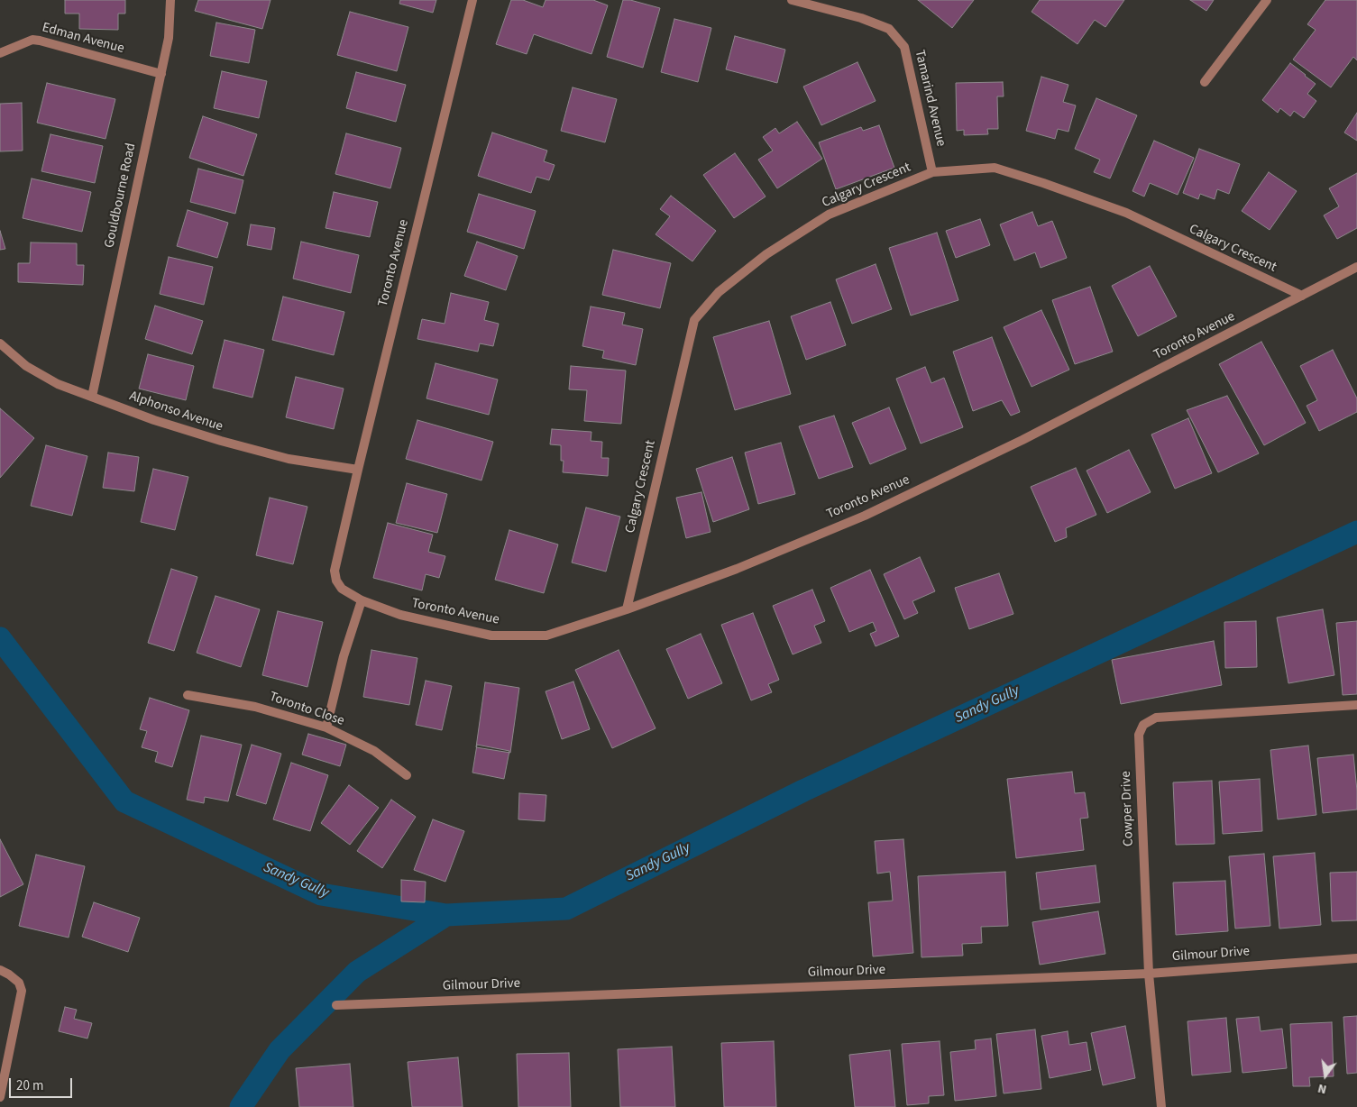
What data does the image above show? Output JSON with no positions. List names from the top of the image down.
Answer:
{
  "streets": {
    "street": [
      "Edman Avenue",
      "Tamarind Avenue",
      "Calgary Crescent",
      "Gouldbourne Road",
      "Toronto Avenue",
      "Alphonso Avenue",
      "Toronto Close",
      "Cowper Drive",
      "Gilmour Drive"
    ]
  },
  "crossings": [
    ["Edman Avenue", "Gouldbourne Road"],
    ["Tamarind Avenue", "Calgary Crescent"],
    ["Calgary Crescent", "Toronto Avenue"],
    ["Gouldbourne Road", "Alphonso Avenue"],
    ["Toronto Avenue", "Alphonso Avenue"],
    ["Cowper Drive", "Gilmour Drive"]
  ],
  "water": ["Sandy Gully"],
  "scale_bar": "20 m",
  "north": "bottom"
}
